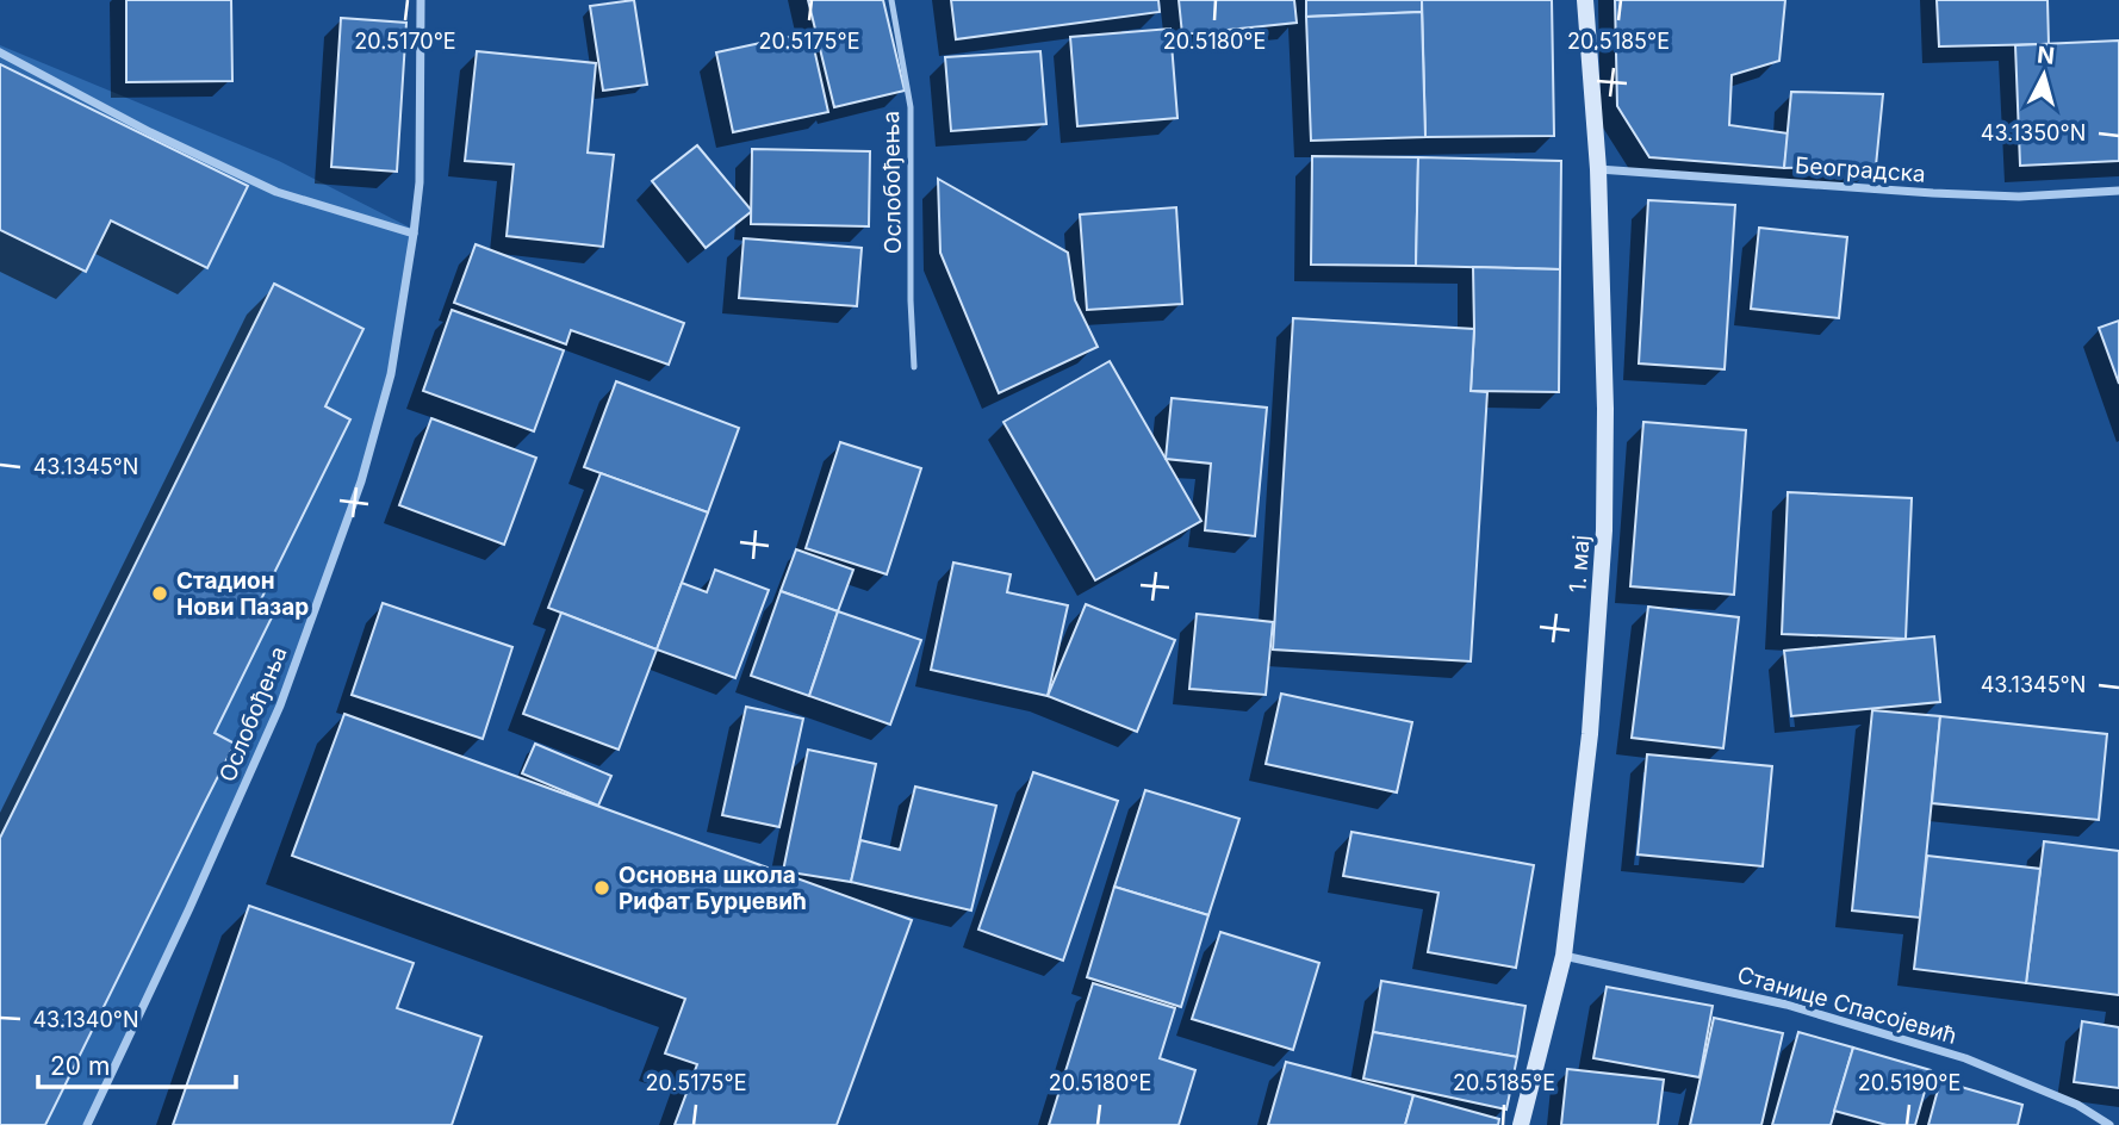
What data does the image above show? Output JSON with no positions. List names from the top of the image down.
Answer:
{
  "streets": {
    "street": [
      "Београдска",
      "Ослобођења",
      "1. мај",
      "Станице Спасојевић"
    ]
  },
  "crossings": [
    ["Београдска", "1. мај"],
    ["1. мај", "Станице Спасојевић"]
  ],
  "places": ["Стадион Нови Пазар", "Основна школа Рифат Бурџевић"],
  "scale_bar": "20 m",
  "north": "top",
  "coordinates": [
    "20.5170°E",
    "20.5175°E",
    "20.5180°E",
    "20.5185°E",
    "43.1350°N",
    "43.1345°N",
    "43.1340°N",
    "20.5190°E"
  ]
}
